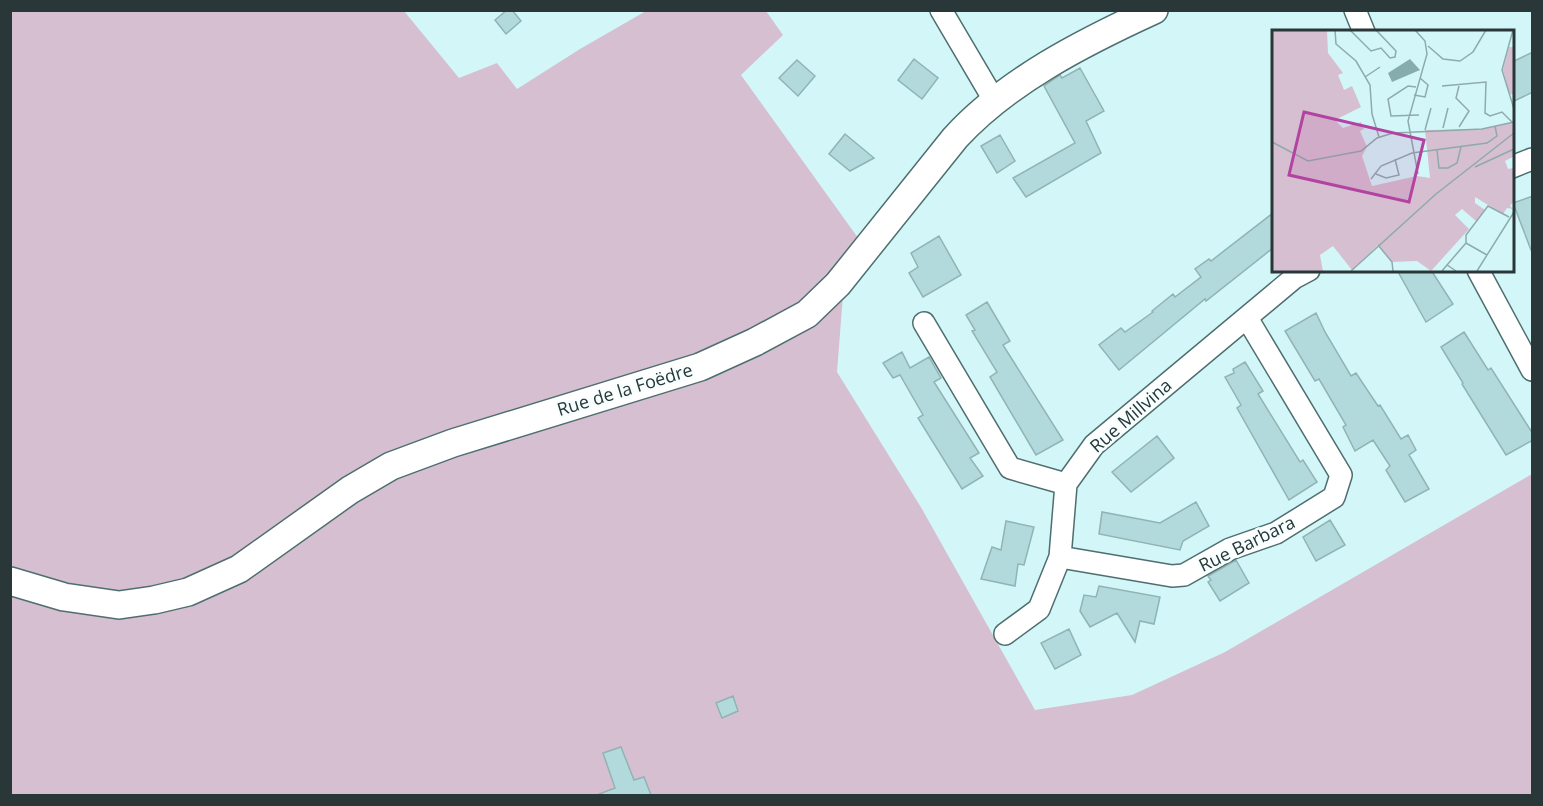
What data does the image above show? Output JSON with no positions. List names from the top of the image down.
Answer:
{
  "streets": {
    "street": ["Rue de la Foëdre", "Rue Millvina", "Rue Barbara"]
  },
  "crossings": [
    ["Rue Millvina", "Rue Barbara"]
  ]
}
